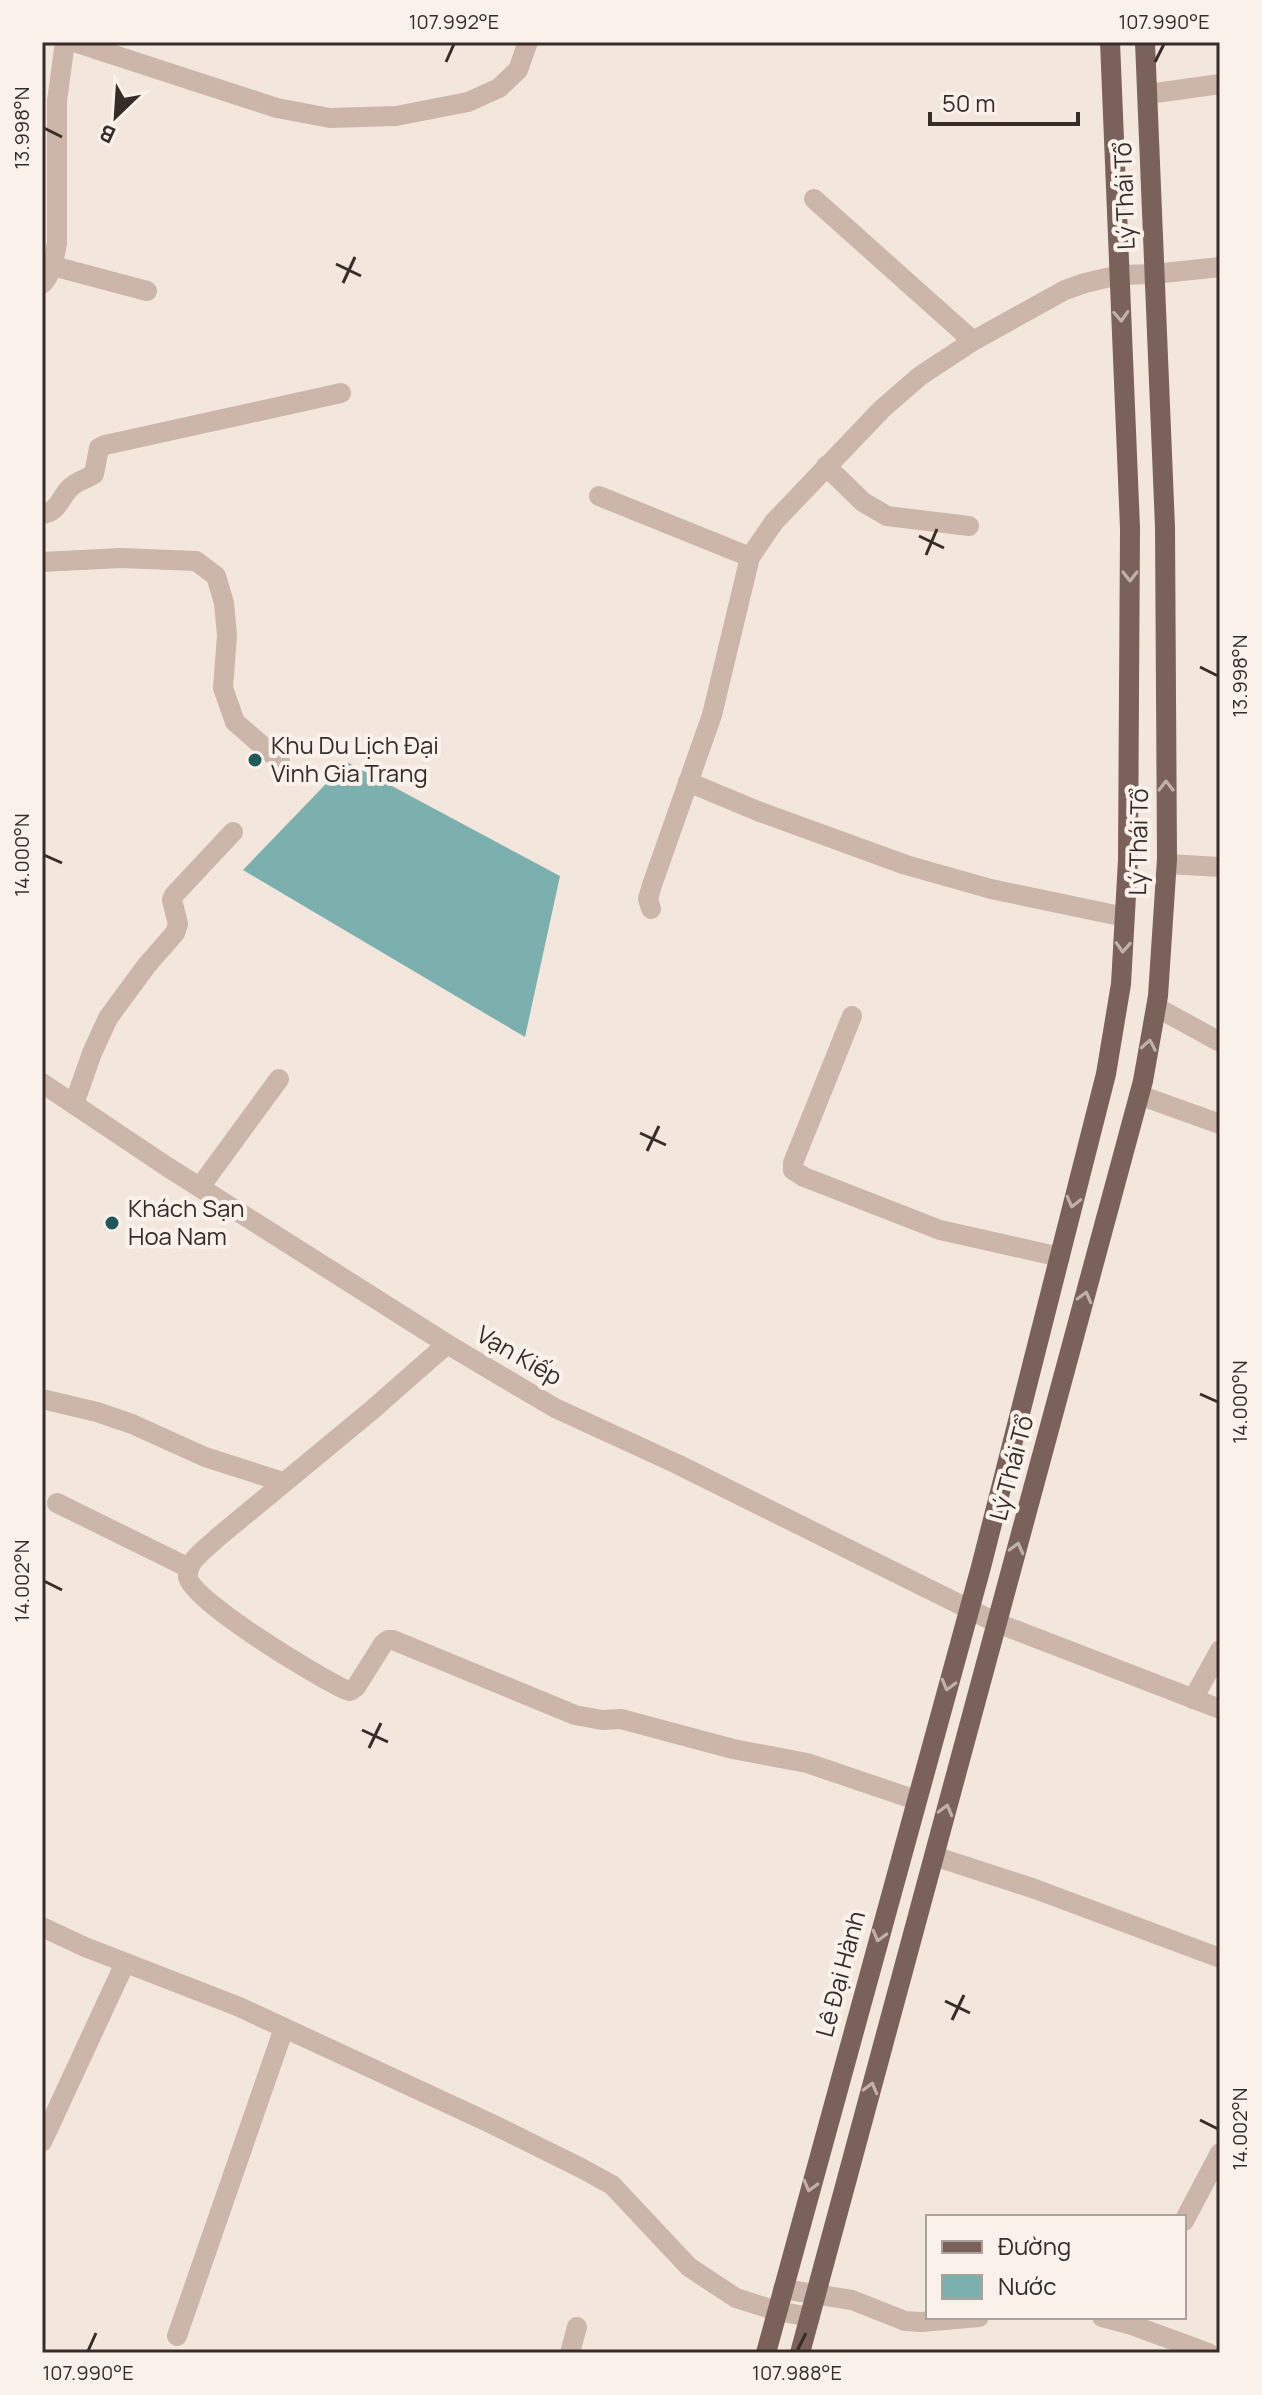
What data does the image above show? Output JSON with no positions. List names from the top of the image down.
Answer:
{
  "streets": {
    "main road": ["Lý Thái Tổ", "Lê Đại Hành"],
    "street": ["Vạn Kiếp"]
  },
  "crossings": [
    ["Lý Thái Tổ", "Vạn Kiếp"],
    ["Lý Thái Tổ", "Lê Đại Hành"],
    ["Vạn Kiếp", "Lê Đại Hành"]
  ],
  "places": ["Khu Du Lịch Đại Vinh Gia Trang", "Khách Sạn Hoa Nam"],
  "legend": ["Đường", "Nước"],
  "scale_bar": "50 m",
  "north": "bottom left",
  "coordinates": [
    "107.992°E",
    "107.990°E",
    "13.998°N",
    "14.000°N",
    "14.002°N",
    "107.988°E"
  ]
}
